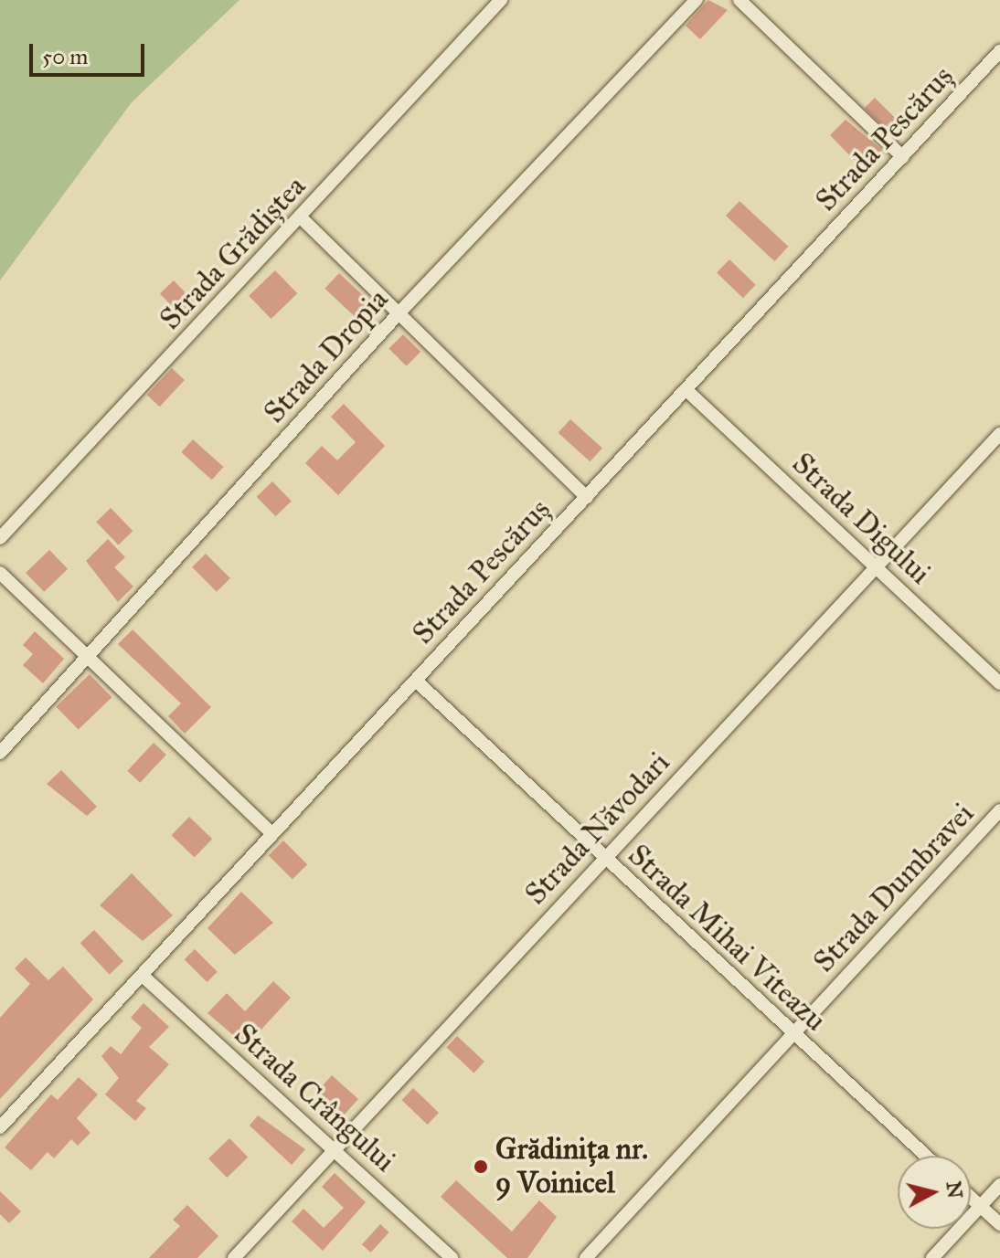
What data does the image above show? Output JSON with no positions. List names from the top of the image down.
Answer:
{
  "streets": {
    "street": [
      "Strada Pescăruș",
      "Strada Grădiștea",
      "Strada Dropia",
      "Strada Digului",
      "Strada Năvodari",
      "Strada Dumbravei",
      "Strada Mihai Viteazu",
      "Strada Crângului"
    ]
  },
  "crossings": [
    ["Strada Pescăruș", "Strada Digului"],
    ["Strada Pescăruș", "Strada Mihai Viteazu"],
    ["Strada Pescăruș", "Strada Crângului"],
    ["Strada Digului", "Strada Năvodari"],
    ["Strada Năvodari", "Strada Mihai Viteazu"],
    ["Strada Năvodari", "Strada Crângului"],
    ["Strada Dumbravei", "Strada Mihai Viteazu"]
  ],
  "places": ["Grădinița nr. 9 Voinicel"],
  "scale_bar": "50 m",
  "north": "right"
}
